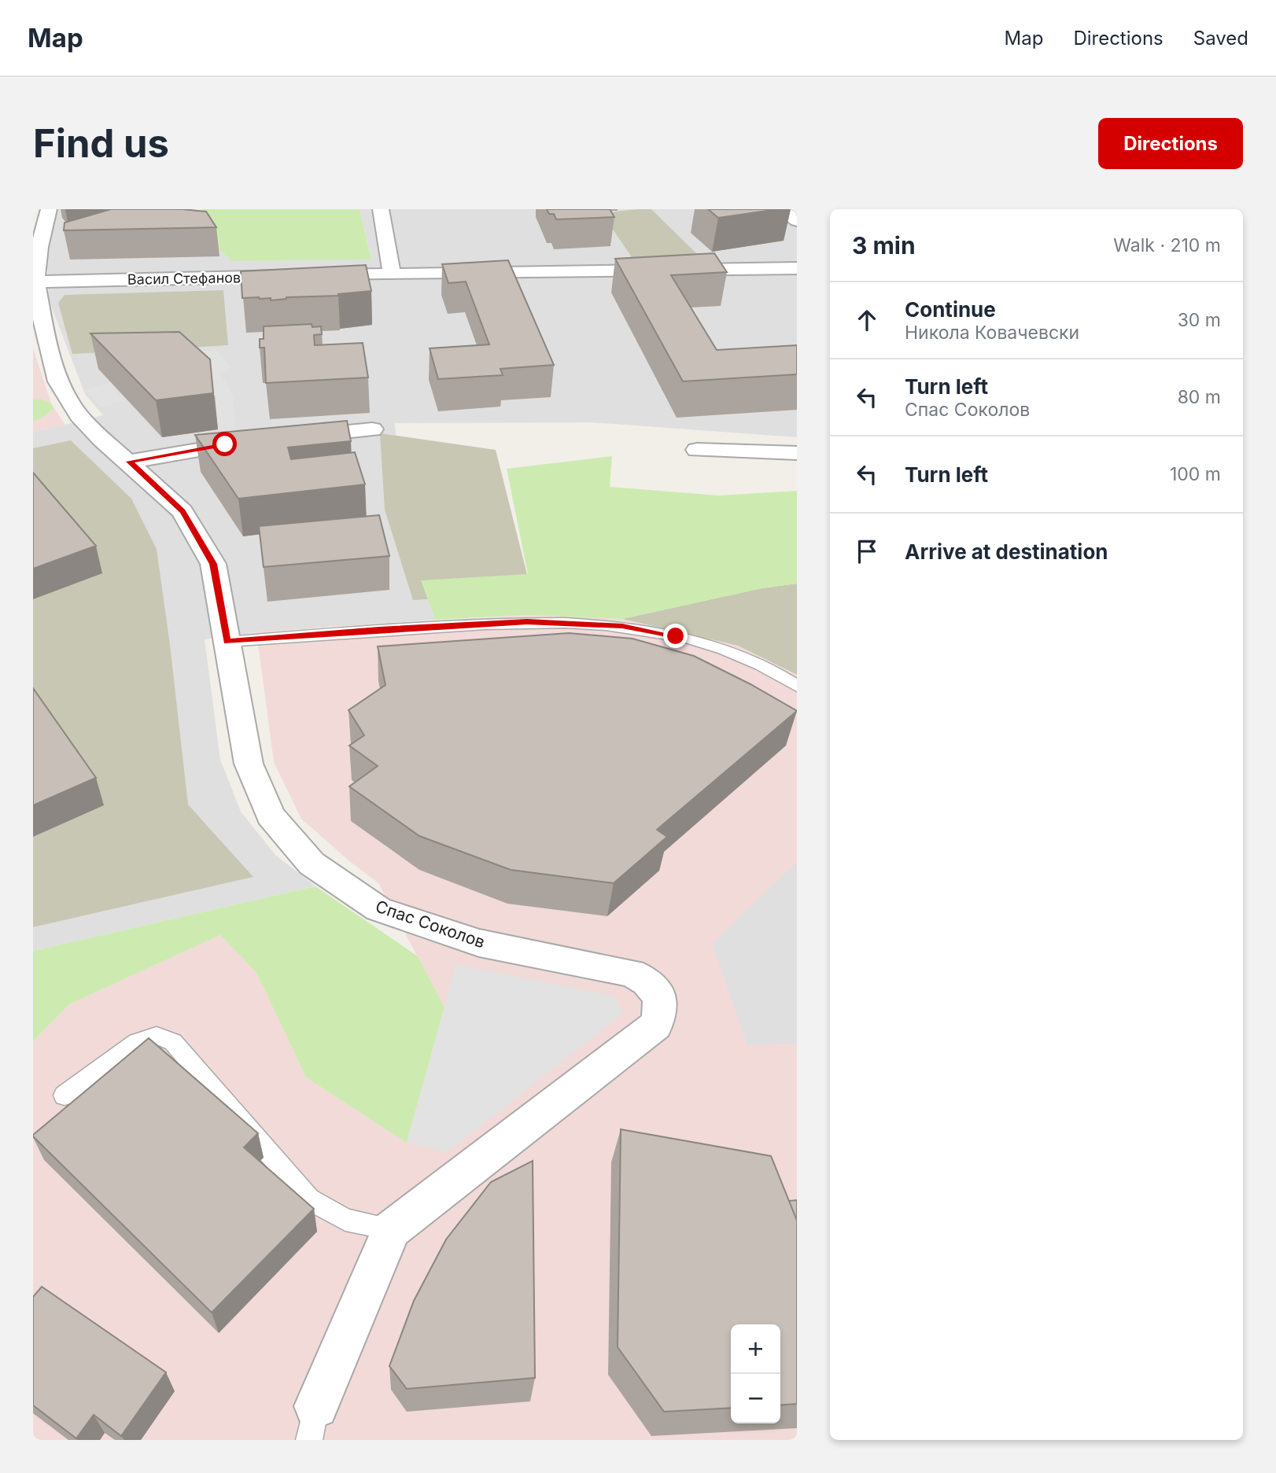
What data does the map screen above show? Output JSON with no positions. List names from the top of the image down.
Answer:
{
  "streets": {
    "street": ["Васил Стефанов", "Спас Соколов"]
  },
  "crossings": [
    ["Васил Стефанов", "Спас Соколов"]
  ],
  "page": {
    "header": "Map",
    "nav": ["Map", "Directions", "Saved"],
    "buttons": "Directions",
    "title": "Find us",
    "heading": ["3 min", "Walk · 210 m"],
    "list": [
      ["Continue", "Никола Ковачевски", "30 m"],
      ["Turn left", "Спас Соколов", "80 m"],
      ["Turn left", "100 m"],
      "Arrive at destination"
    ],
    "map_buttons": ["+", "−"]
  }
}
